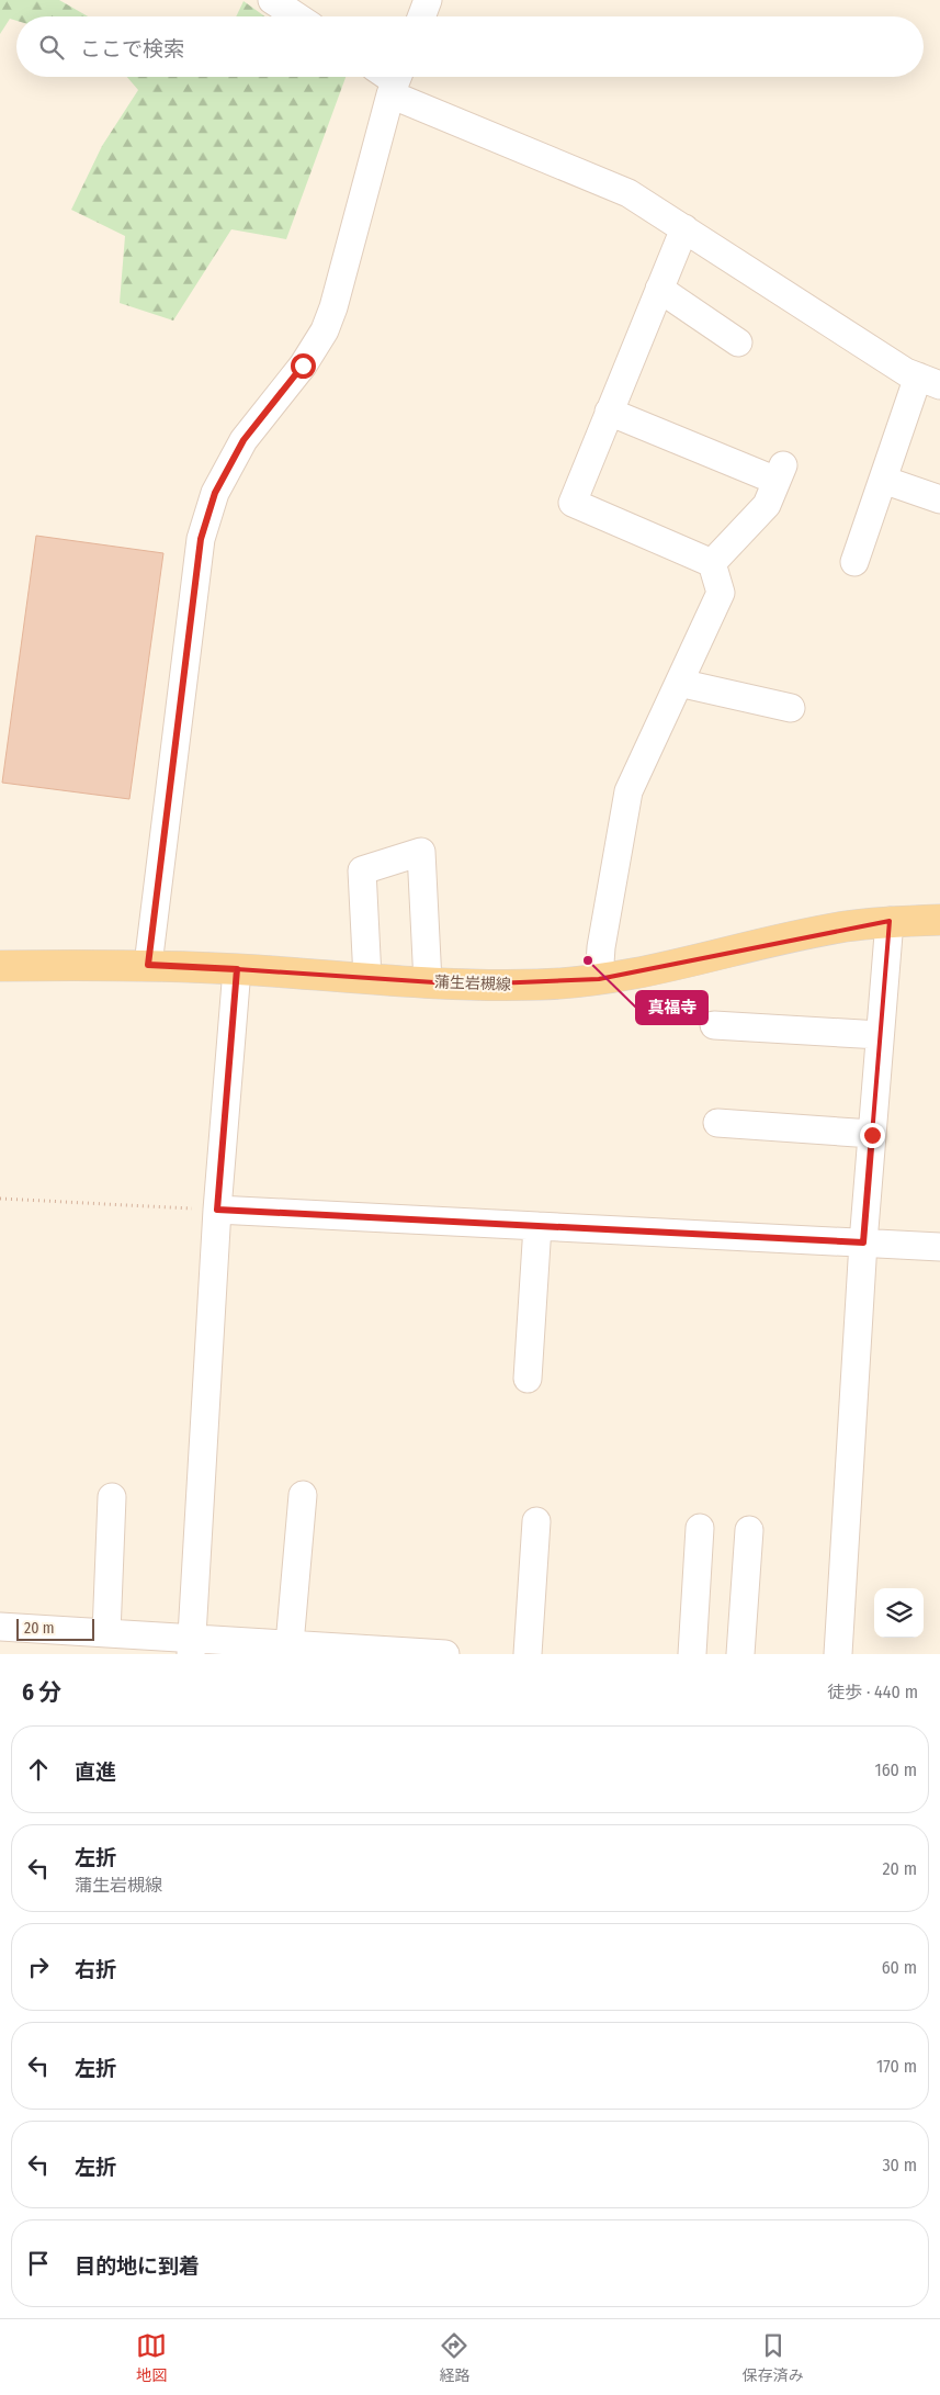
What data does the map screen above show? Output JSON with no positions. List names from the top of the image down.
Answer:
{
  "streets": {
    "main road": ["蒲生岩槻線"]
  },
  "places": ["真福寺"],
  "scale_bar": "20 m",
  "page": {
    "search": "ここで検索",
    "scale": "20 m",
    "heading": ["6 分", "徒歩 · 440 m"],
    "list": [
      ["直進", "160 m"],
      ["左折", "蒲生岩槻線", "20 m"],
      ["右折", "60 m"],
      ["左折", "170 m"],
      ["左折", "30 m"],
      "目的地に到着"
    ],
    "nav": ["地図", "経路", "保存済み"]
  }
}
